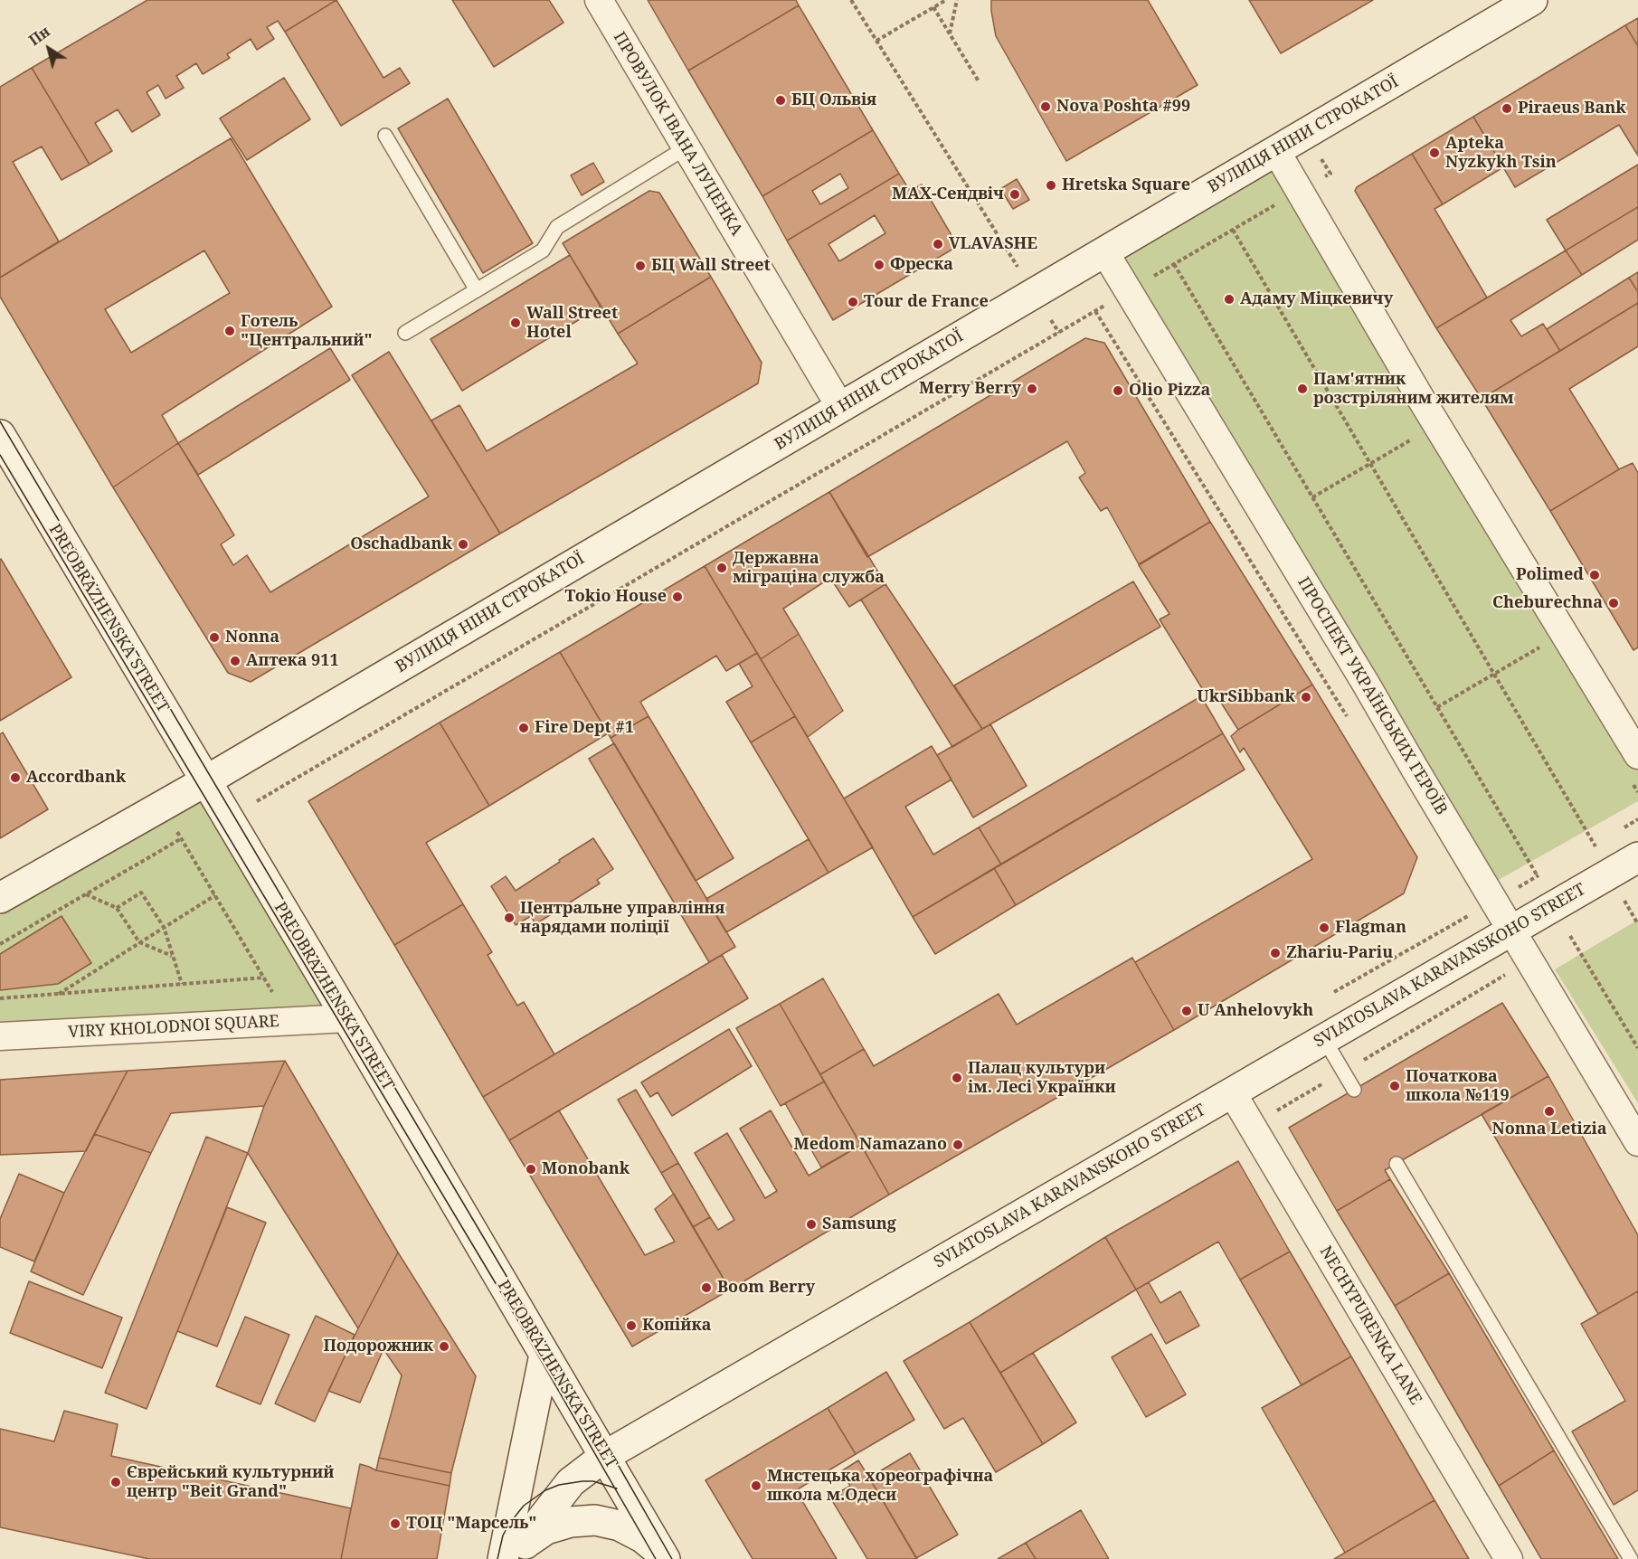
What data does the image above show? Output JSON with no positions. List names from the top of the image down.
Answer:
{
  "streets": {
    "main road": ["ВУЛИЦЯ НІНИ СТРОКАТОЇ", "PREOBRAZHENSKA STREET", "SVIATOSLAVA KARAVANSKOHO STREET"],
    "street": [
      "ПРОВУЛОК ІВАНА ЛУЦЕНКА",
      "ПРОСПЕКТ УКРАЇНСЬКИХ ГЕРОЇВ",
      "VIRY KHOLODNOI SQUARE",
      "NECHYPURENKA LANE"
    ]
  },
  "crossings": [
    ["ПРОВУЛОК ІВАНА ЛУЦЕНКА", "ВУЛИЦЯ НІНИ СТРОКАТОЇ"],
    ["ВУЛИЦЯ НІНИ СТРОКАТОЇ", "PREOBRAZHENSKA STREET"],
    ["ВУЛИЦЯ НІНИ СТРОКАТОЇ", "ПРОСПЕКТ УКРАЇНСЬКИХ ГЕРОЇВ"],
    ["PREOBRAZHENSKA STREET", "SVIATOSLAVA KARAVANSKOHO STREET"],
    ["PREOBRAZHENSKA STREET", "VIRY KHOLODNOI SQUARE"],
    ["ПРОСПЕКТ УКРАЇНСЬКИХ ГЕРОЇВ", "SVIATOSLAVA KARAVANSKOHO STREET"],
    ["SVIATOSLAVA KARAVANSKOHO STREET", "NECHYPURENKA LANE"]
  ],
  "places": [
    "БЦ Ольвія",
    "Nova Poshta #99",
    "Piraeus Bank",
    "Apteka Nyzkykh Tsin",
    "Hretska Square",
    "MAX-Сендвіч",
    "VLAVASHE",
    "Фреска",
    "БЦ Wall Street",
    "Адаму Міцкевичу",
    "Tour de France",
    "Wall Street Hotel",
    "Готель \"Центральний\"",
    "Merry Berry",
    "Пам'ятник розстріляним жителям",
    "Olio Pizza",
    "Oschadbank",
    "Державна міграціна служба",
    "Polimed",
    "Tokio House",
    "Cheburechna",
    "Nonna",
    "Аптека 911",
    "UkrSibbank",
    "Fire Dept #1",
    "Accordbank",
    "Центральне управління нарядами поліції",
    "Flagman",
    "Zhariu-Pariu",
    "U Anhelovykh",
    "Палац культури ім. Лесі Українки",
    "Початкова школа №119",
    "Nonna Letizia",
    "Medom Namazano",
    "Monobank",
    "Samsung",
    "Boom Berry",
    "Копійка",
    "Подорожник",
    "Єврейський культурний центр \"Beit Grand\"",
    "Мистецька хореографічна школа м.Одеси",
    "ТОЦ \"Марсель\""
  ],
  "north": "top left"
}
